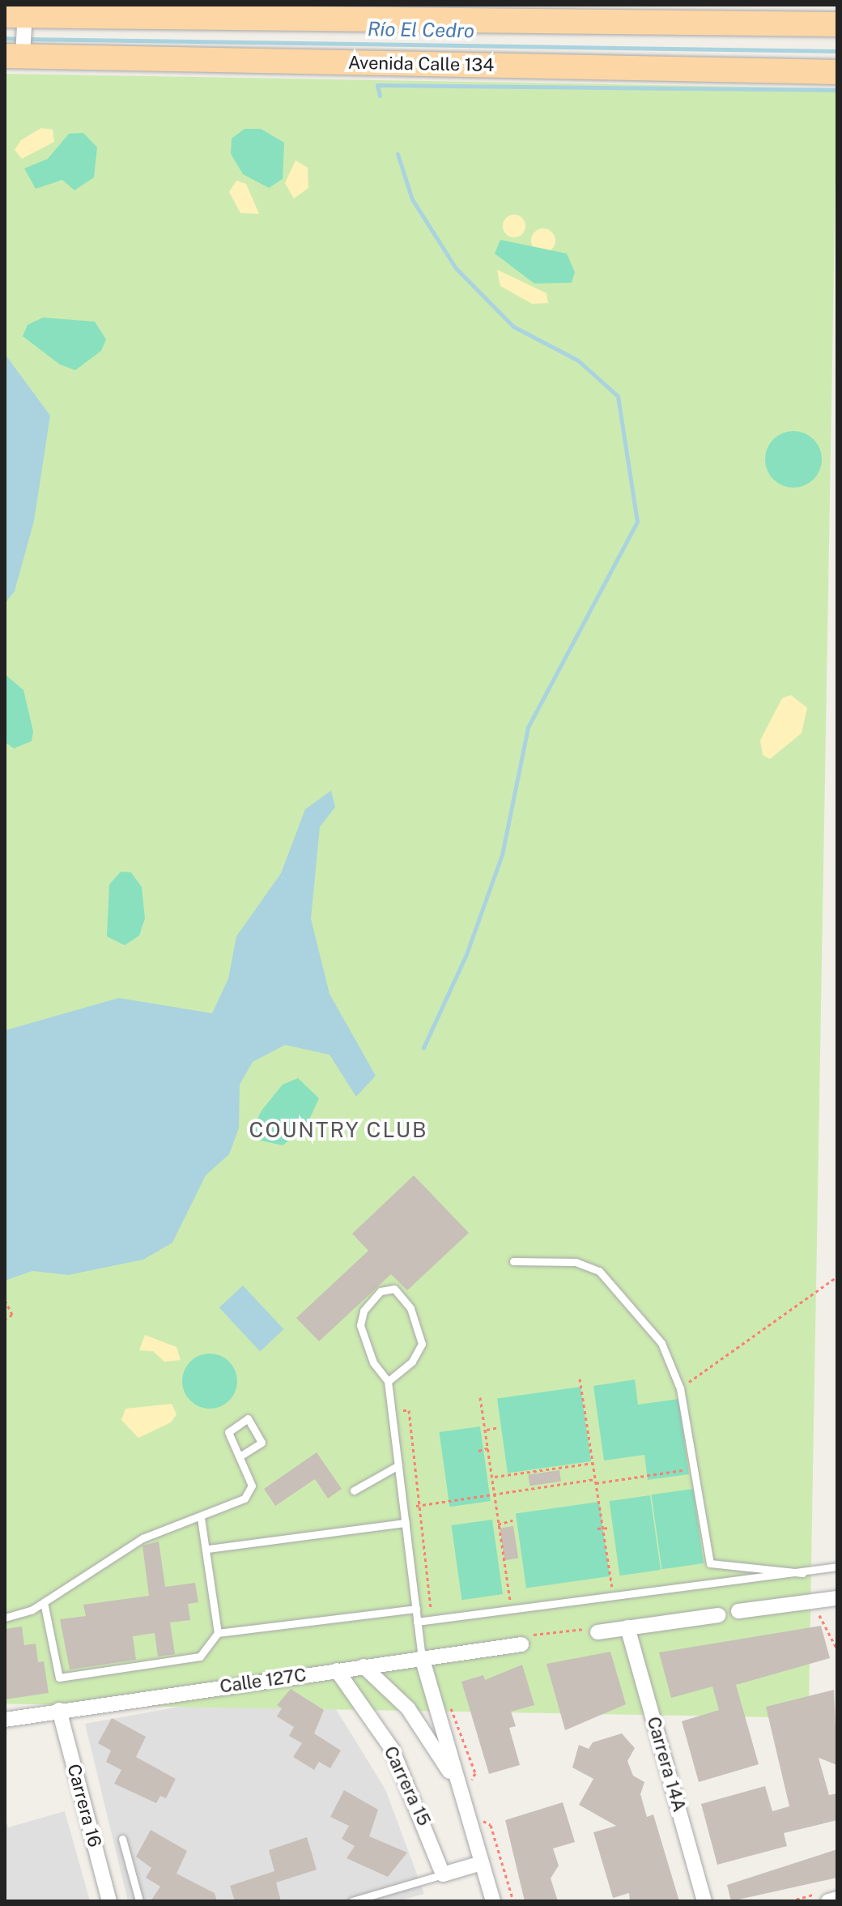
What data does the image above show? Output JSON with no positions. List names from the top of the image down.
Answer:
{
  "streets": {
    "main road": ["Avenida Calle 134"],
    "street": [
      "Calle 127C",
      "Carrera 14A",
      "Carrera 15",
      "Carrera 16"
    ]
  },
  "crossings": [
    ["Calle 127C", "Carrera 15"],
    ["Calle 127C", "Carrera 16"]
  ],
  "districts": ["COUNTRY CLUB"],
  "water": ["Río El Cedro"]
}
